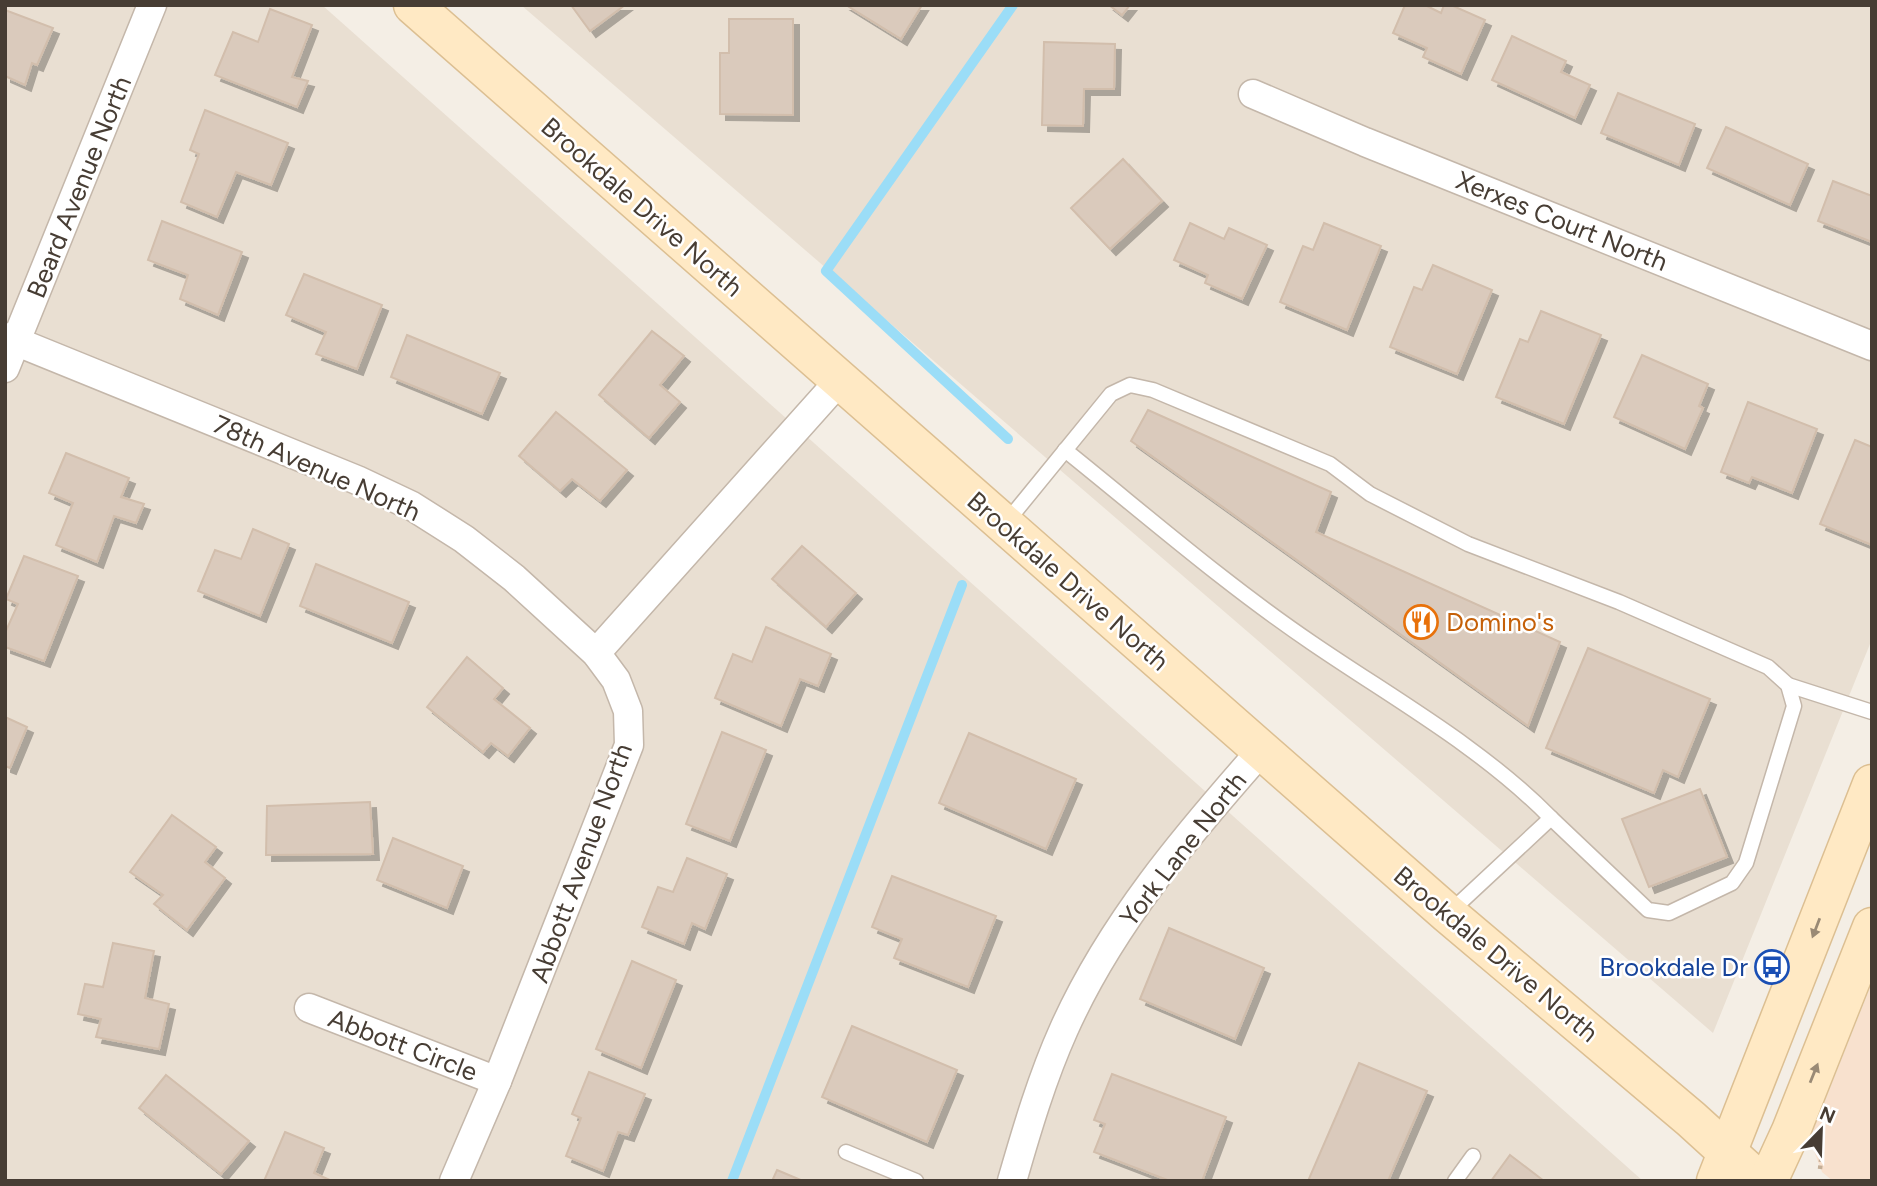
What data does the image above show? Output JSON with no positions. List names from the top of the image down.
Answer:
{
  "streets": {
    "street": [
      "Beard Avenue North",
      "Brookdale Drive North",
      "Xerxes Court North",
      "78th Avenue North",
      "York Lane North",
      "Abbott Avenue North",
      "Abbott Circle"
    ]
  },
  "crossings": [
    ["Beard Avenue North", "78th Avenue North"],
    ["Brookdale Drive North", "York Lane North"],
    ["78th Avenue North", "Abbott Avenue North"],
    ["Abbott Avenue North", "Abbott Circle"]
  ],
  "places": {
    "restaurant": ["Domino's"],
    "bus stop": ["Brookdale Dr"]
  },
  "north": "top right"
}
